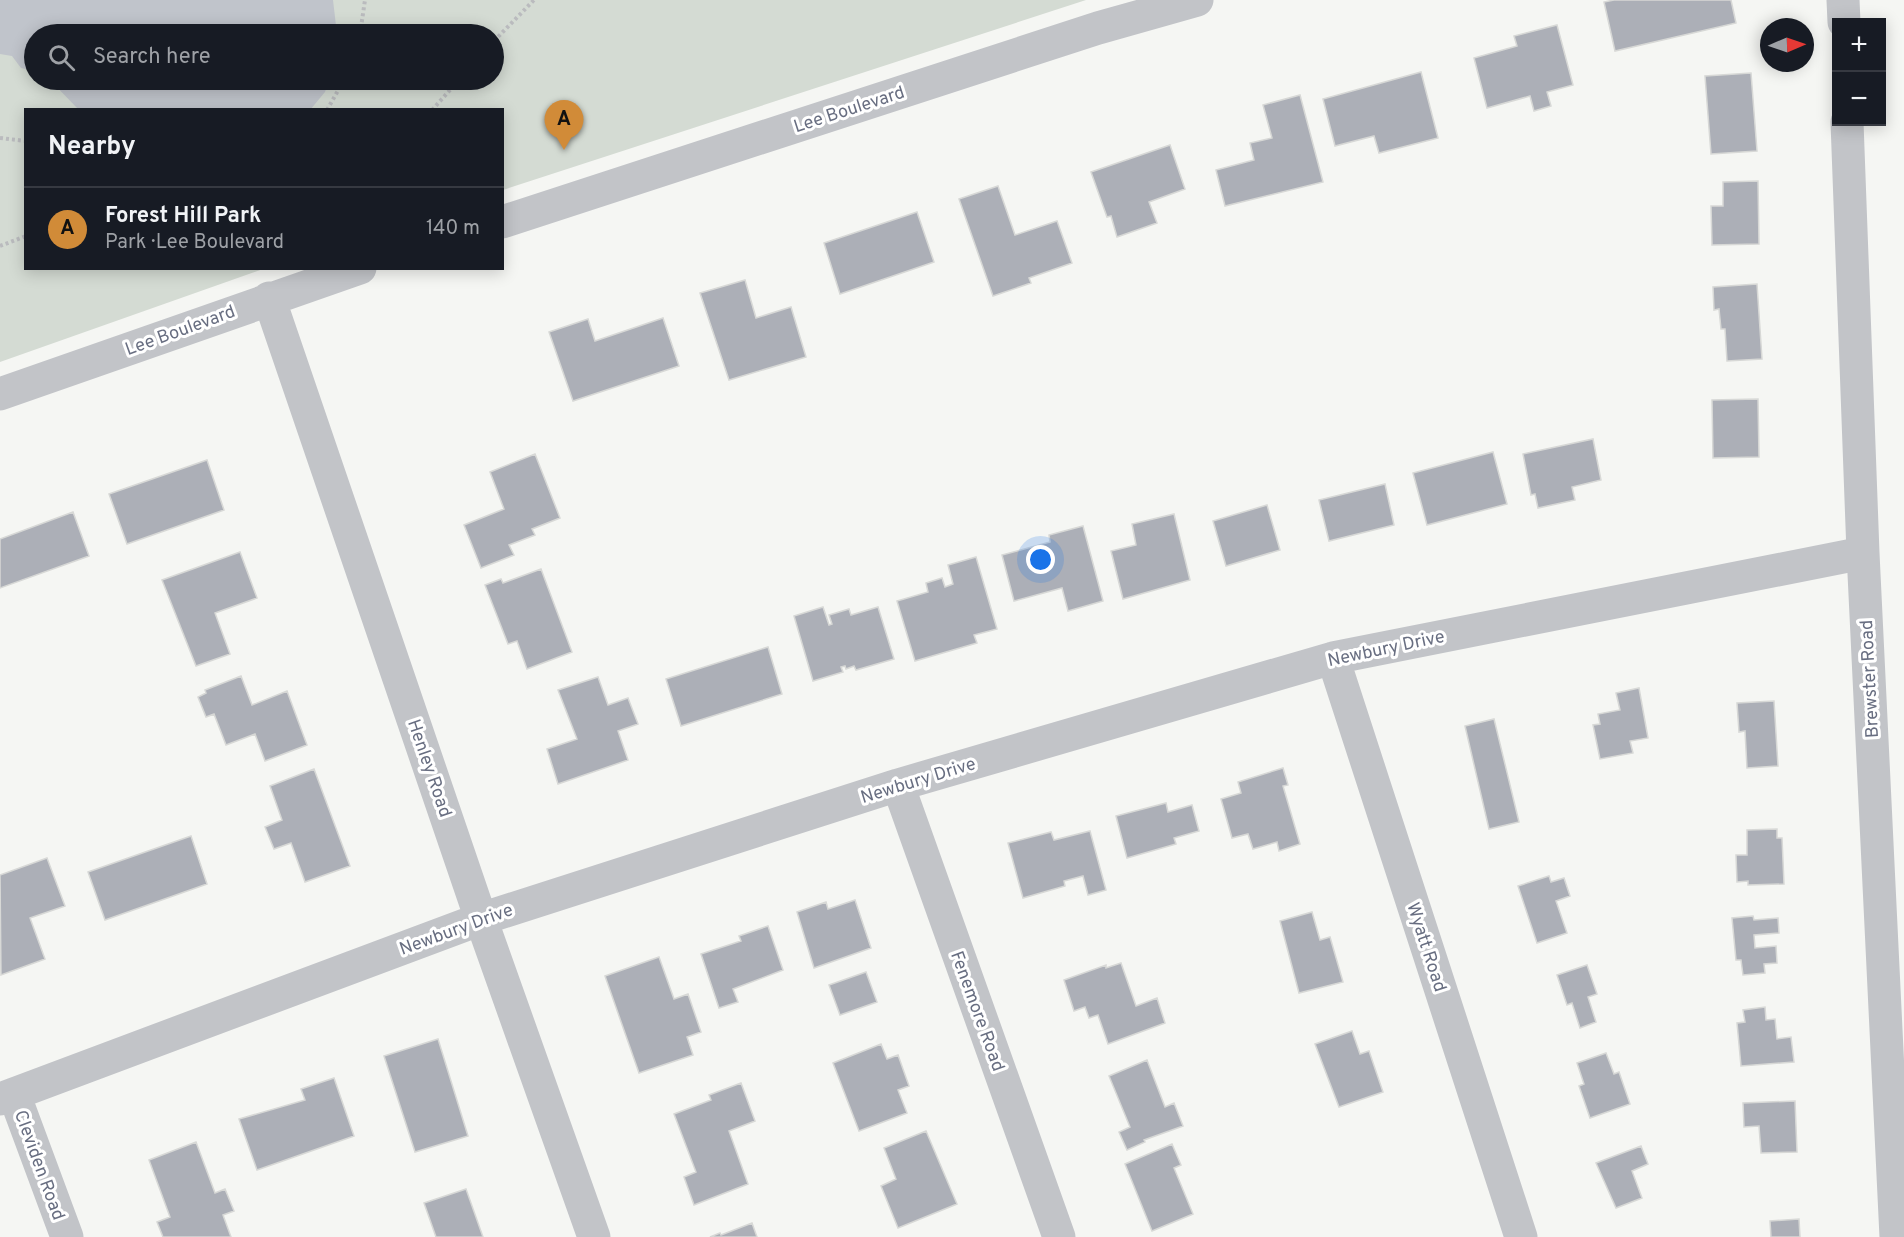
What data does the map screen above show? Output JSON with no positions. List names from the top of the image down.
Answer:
{
  "streets": {
    "street": [
      "Lee Boulevard",
      "Newbury Drive",
      "Brewster Road",
      "Henley Road",
      "Wyatt Road",
      "Fenemore Road",
      "Cleviden Road"
    ]
  },
  "crossings": [
    ["Lee Boulevard", "Henley Road"],
    ["Newbury Drive", "Brewster Road"],
    ["Newbury Drive", "Henley Road"],
    ["Newbury Drive", "Wyatt Road"],
    ["Newbury Drive", "Fenemore Road"],
    ["Newbury Drive", "Cleviden Road"]
  ],
  "north": "right",
  "page": {
    "map_buttons": ["+", "−"],
    "search": "Search here",
    "pins": "A",
    "heading": "Nearby",
    "list": [
      {
        "mark": "A",
        "name": "Forest Hill Park",
        "note": "Park · Lee Boulevard",
        "value": "140 m"
      }
    ]
  }
}
